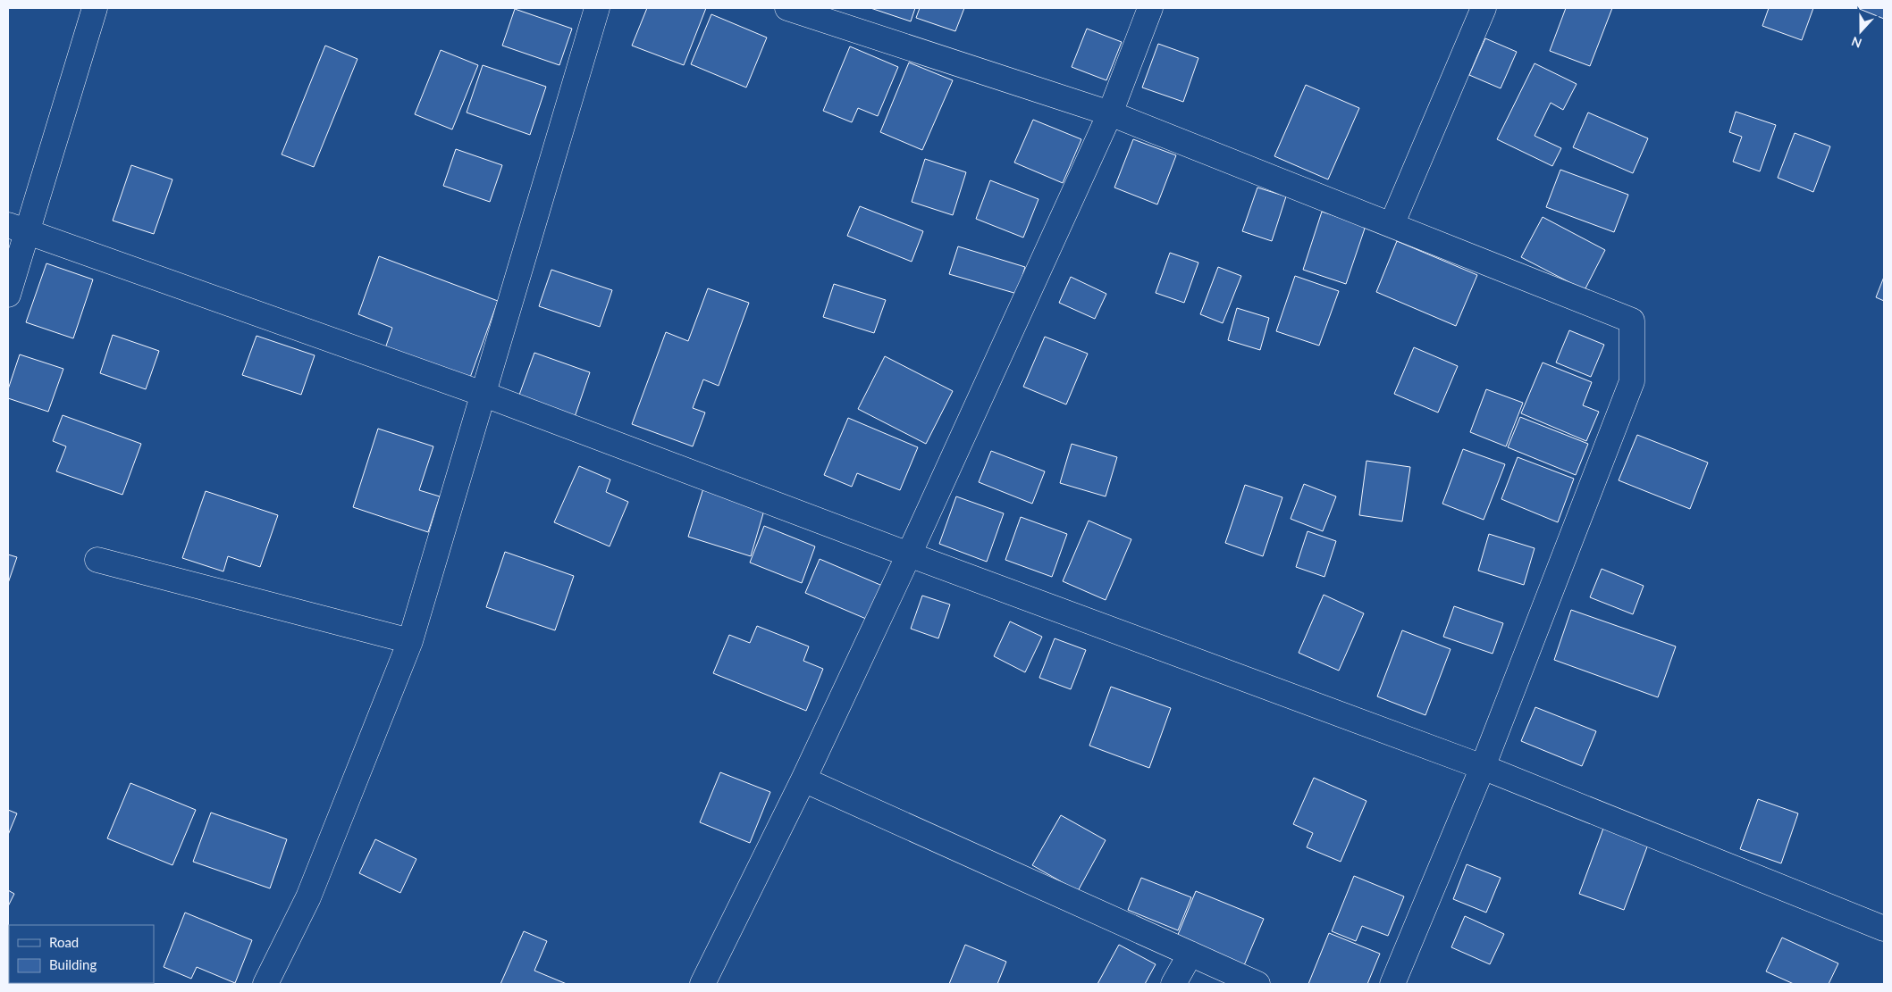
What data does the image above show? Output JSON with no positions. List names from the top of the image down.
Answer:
{
  "legend": ["Road", "Building"],
  "north": "bottom"
}
